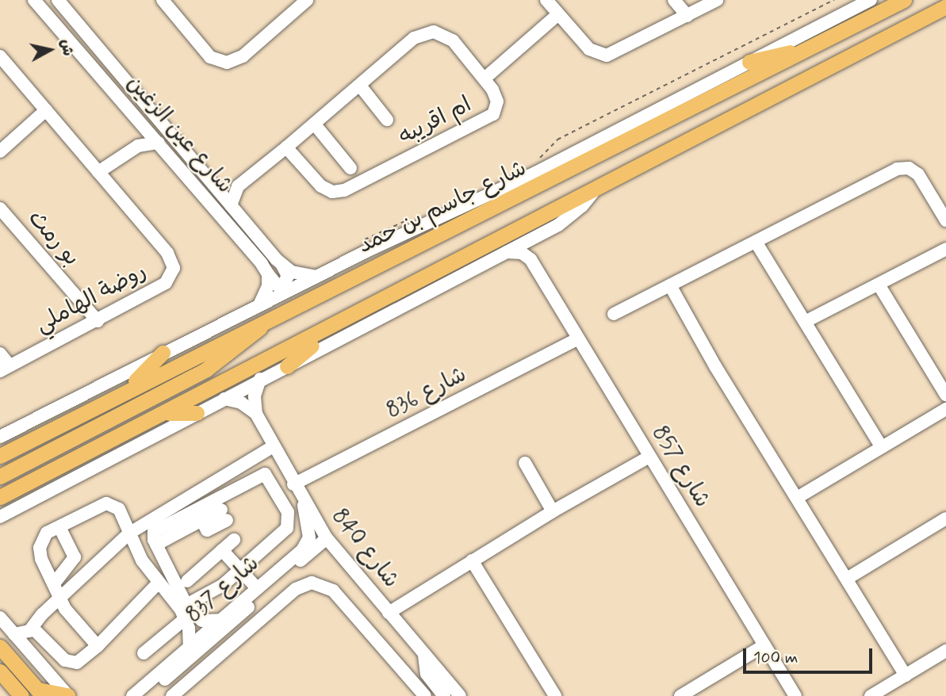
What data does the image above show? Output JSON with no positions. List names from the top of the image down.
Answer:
{
  "streets": {
    "main road": ["شارع جاسم بن حمد"],
    "street": [
      "ام اقريبه",
      "شارع عين الزغين",
      "بو رمث",
      "روضة الهاملي",
      "شارع 836",
      "شارع 857",
      "شارع 840",
      "شارع 837"
    ]
  },
  "crossings": [
    ["ام اقريبه", "شارع عين الزغين"],
    ["شارع عين الزغين", "شارع جاسم بن حمد"],
    ["بو رمث", "روضة الهاملي"],
    ["شارع 836", "شارع 857"],
    ["شارع 836", "شارع 840"],
    ["شارع 840", "شارع 837"]
  ],
  "scale_bar": "100 m",
  "north": "right"
}
